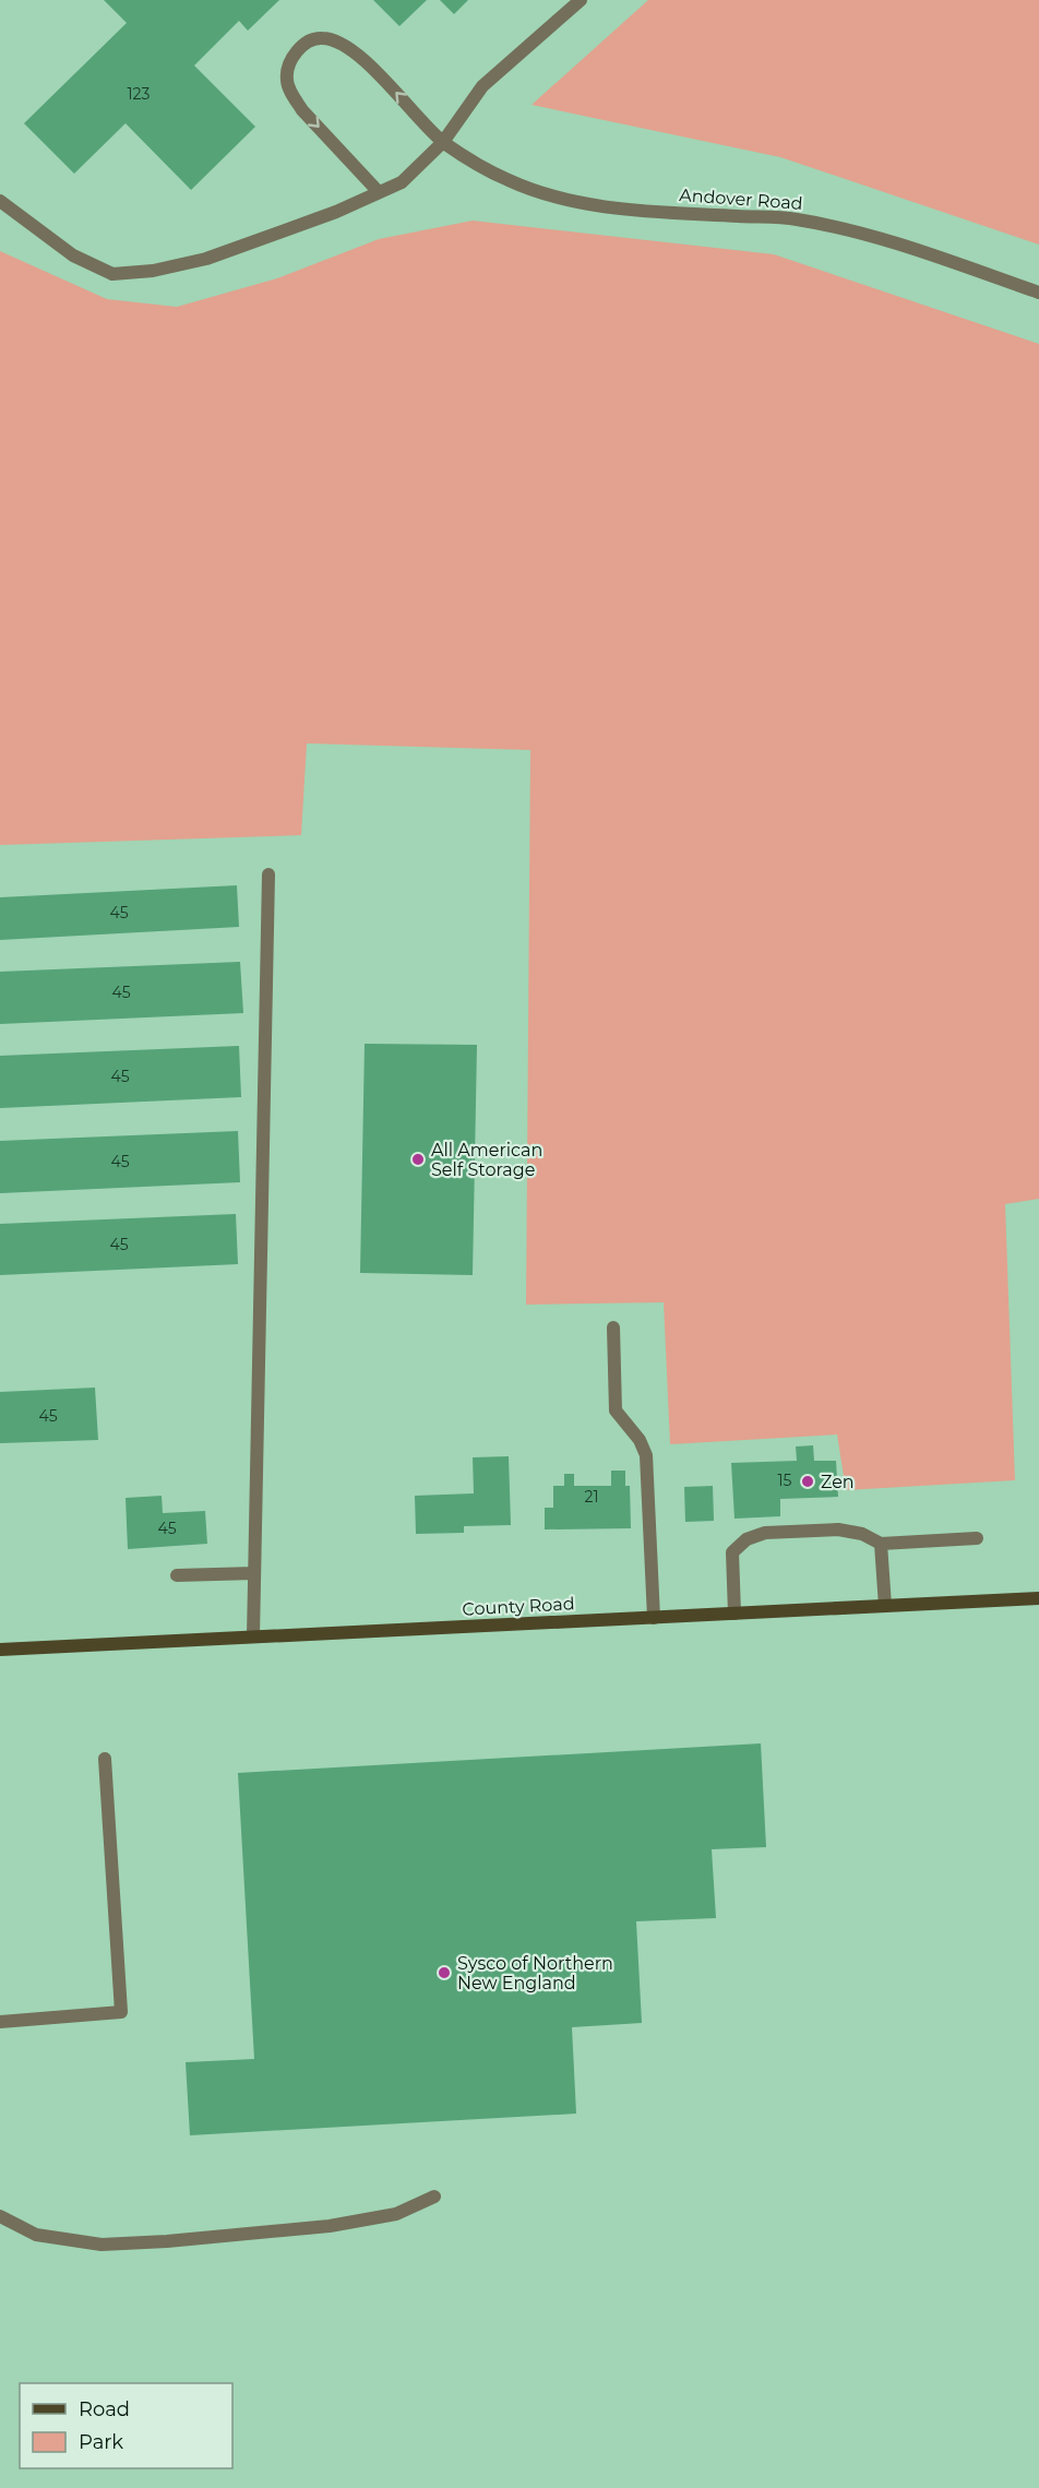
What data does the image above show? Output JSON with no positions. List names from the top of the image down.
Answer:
{
  "streets": {
    "main road": ["County Road"],
    "lane": ["Andover Road"]
  },
  "places": ["All American Self Storage", "Zen", "Sysco of Northern New England"],
  "house_numbers": [
    "123",
    "45",
    "45",
    "45",
    "45",
    "45",
    "45",
    "15",
    "21",
    "45"
  ],
  "legend": ["Road", "Park"]
}
